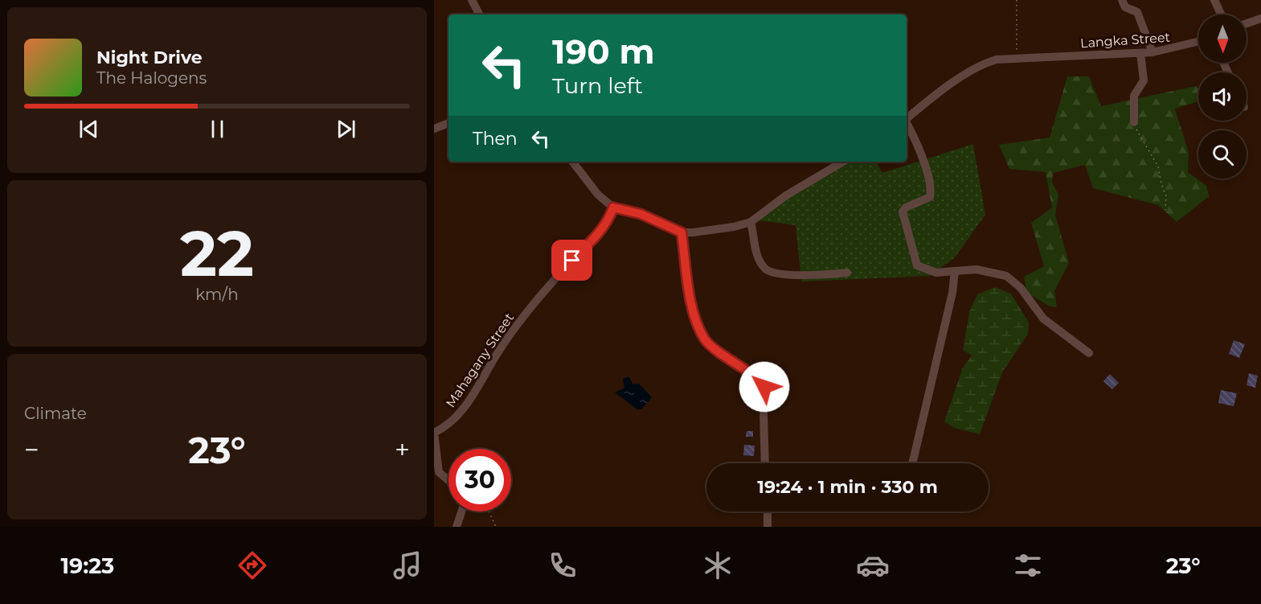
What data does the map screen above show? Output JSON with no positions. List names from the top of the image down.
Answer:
{
  "streets": {
    "street": ["Langka Street", "Mahagany Street"]
  },
  "north": "bottom",
  "page": {
    "turn": ["190 m", "Turn left"],
    "song": ["Night Drive", "The Halogens"],
    "then": "Then",
    "tile": [
      ["22", "km/h"],
      "Climate"
    ],
    "heat": ["−", "23°", "+"],
    "limit": "30",
    "trip": "19:24 · 1 min · 330 m",
    "tabs": ["19:23", "23°"]
  }
}
